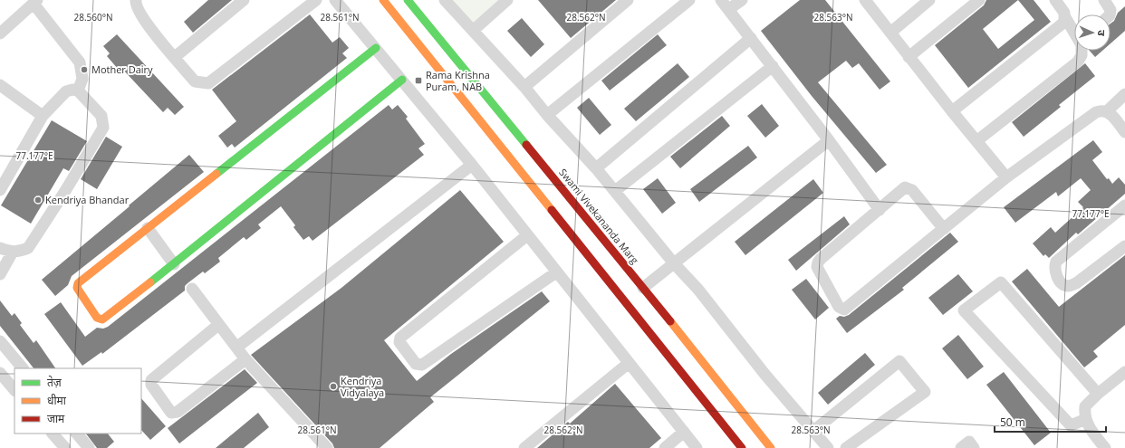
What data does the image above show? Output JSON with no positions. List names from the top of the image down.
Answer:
{
  "streets": {
    "street": ["Swami Vivekananda Marg"]
  },
  "places": {
    "other": ["Mother Dairy", "Kendriya Bhandar", "Kendriya Vidyalaya"],
    "transit": ["Rama Krishna Puram, NAB"]
  },
  "legend": ["तेज़", "धीमा", "जाम"],
  "scale_bar": "50 m",
  "north": "right",
  "coordinates": [
    "28.560°N",
    "28.561°N",
    "28.562°N",
    "28.563°N",
    "77.177°E"
  ]
}
